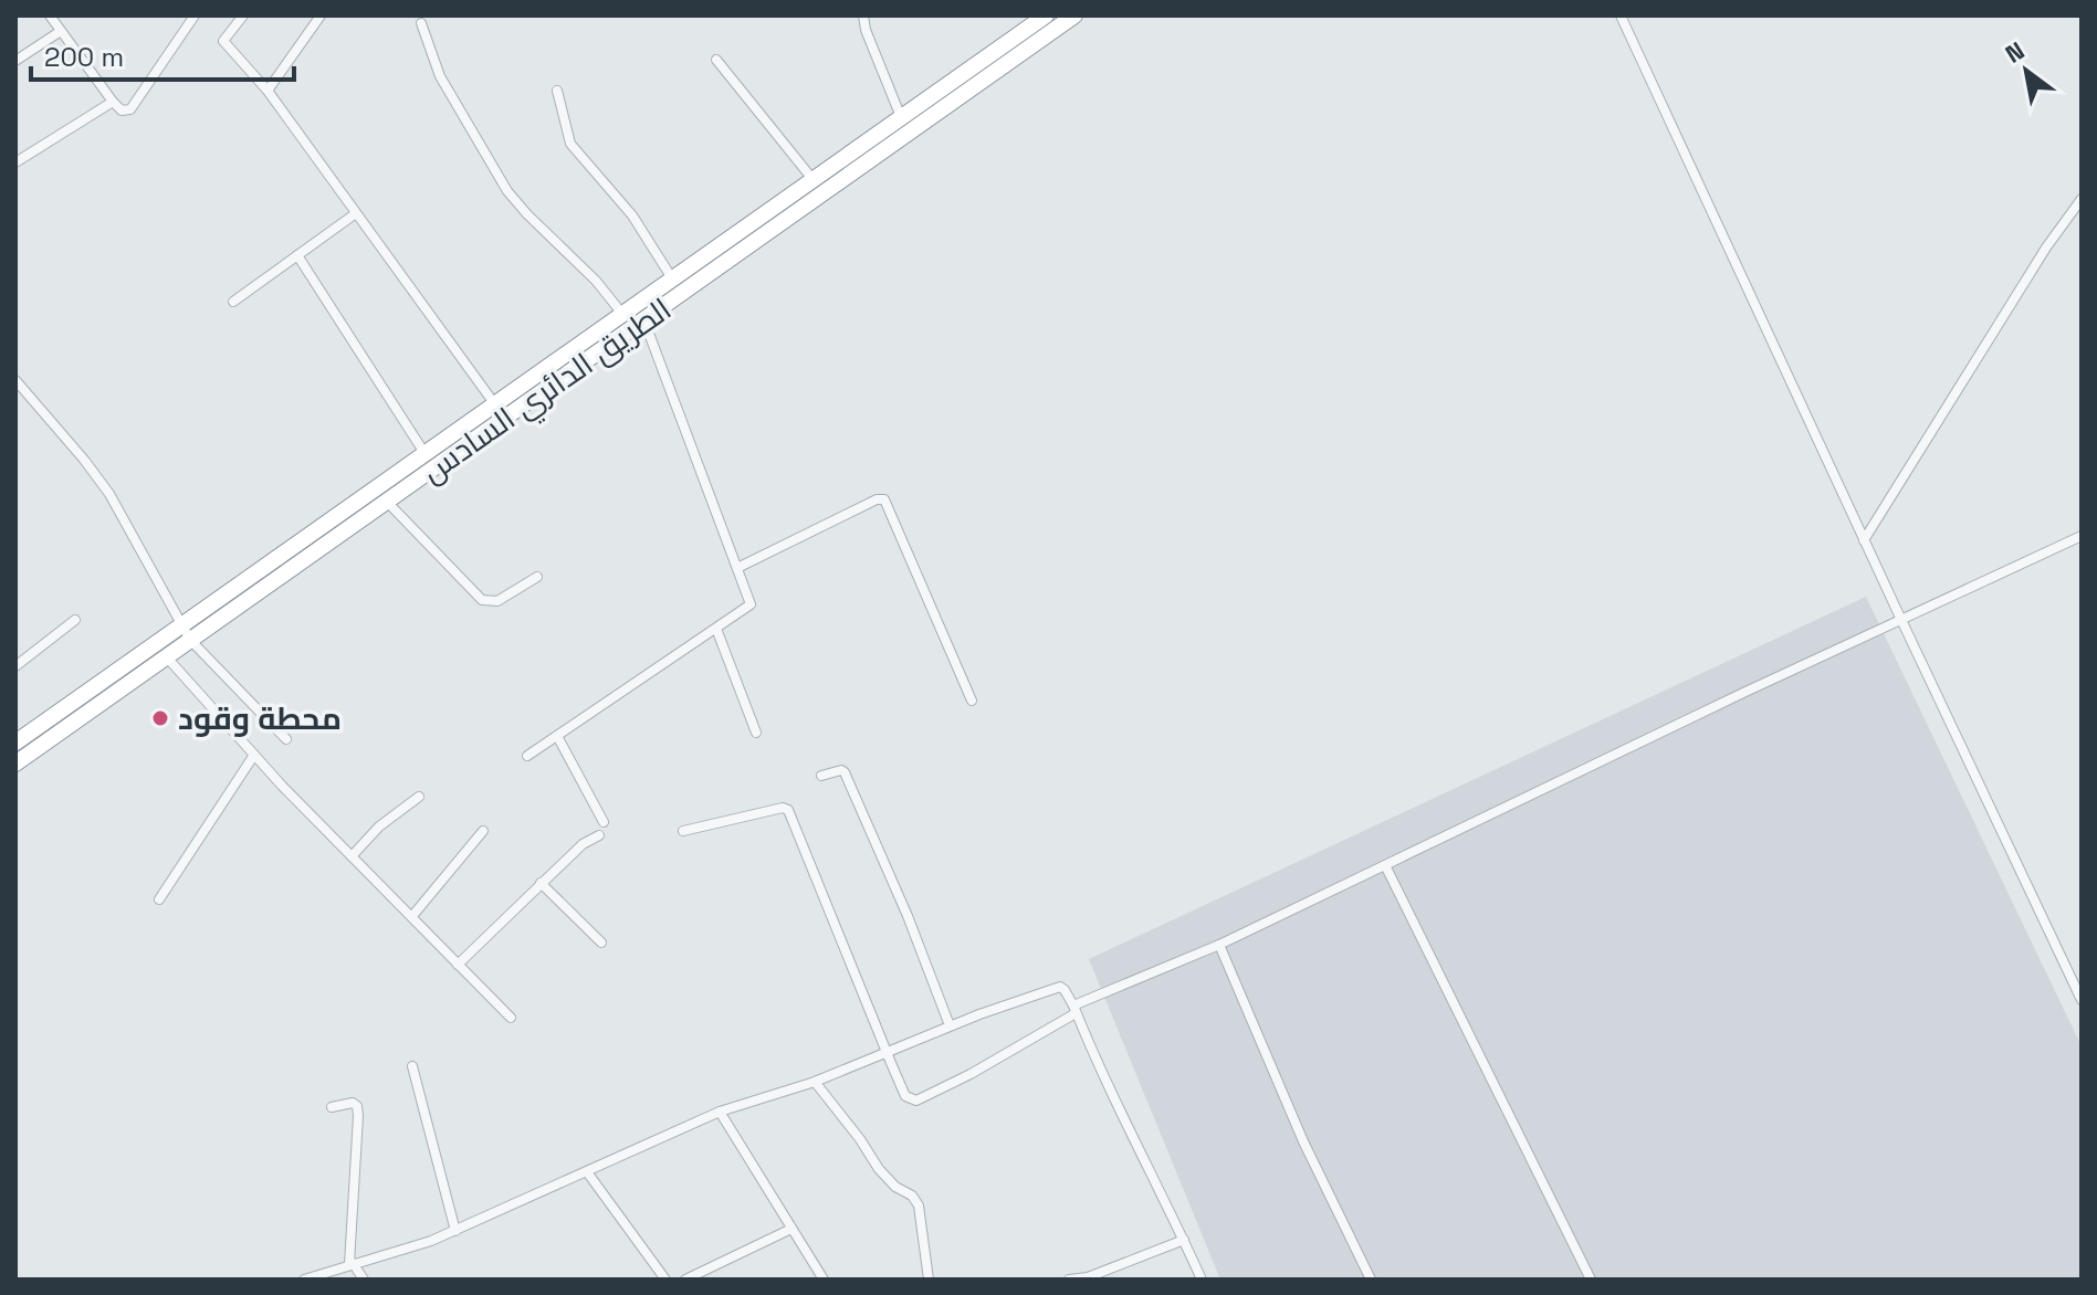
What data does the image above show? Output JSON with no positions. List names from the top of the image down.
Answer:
{
  "streets": {
    "highway": ["الطريق الدائري السادس"]
  },
  "places": ["محطة وقود"],
  "scale_bar": "200 m",
  "north": "top left"
}
